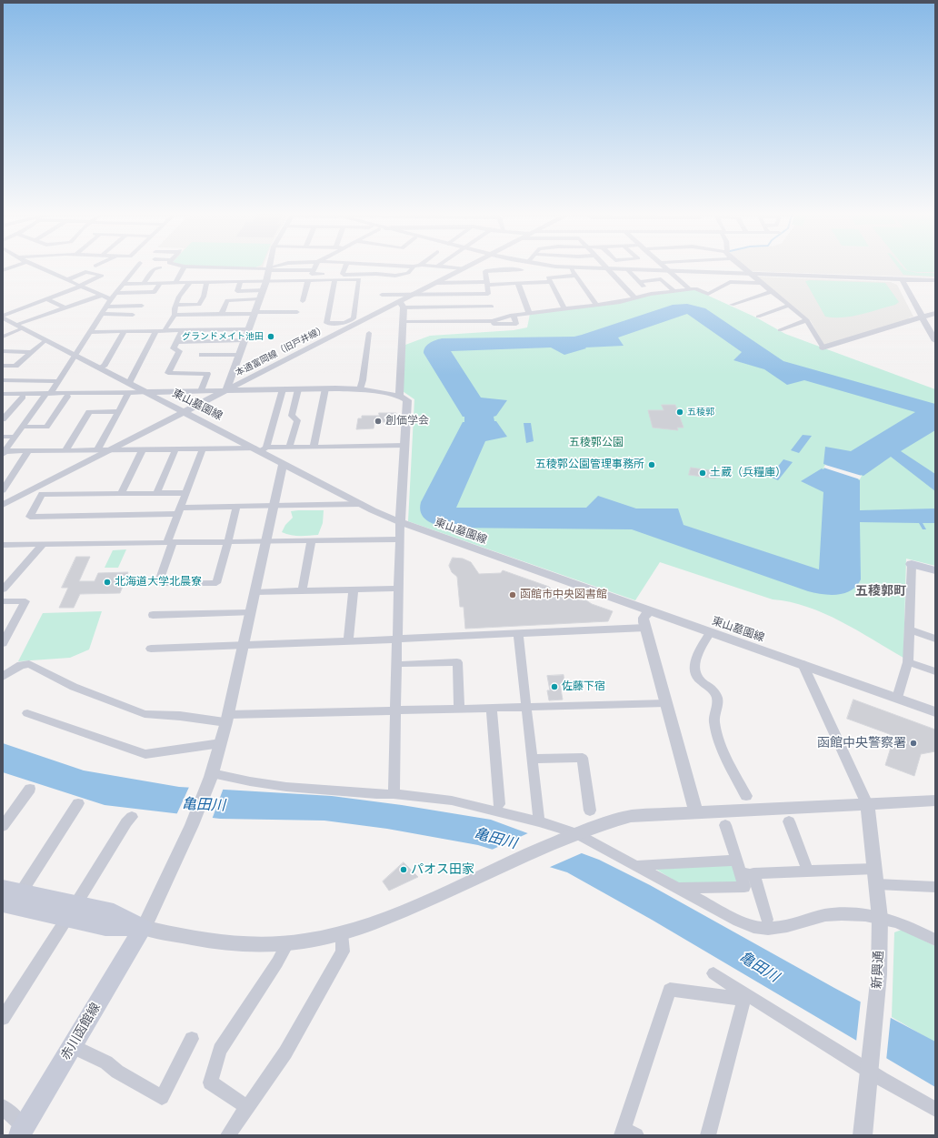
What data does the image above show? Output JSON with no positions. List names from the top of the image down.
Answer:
{
  "streets": {
    "main road": ["赤川函館線"],
    "street": ["本通富岡線（旧戸井線）", "東山墓園線", "新興通"]
  },
  "crossings": [
    ["本通富岡線（旧戸井線）", "東山墓園線"]
  ],
  "districts": ["五稜郭町"],
  "water": ["亀田川"],
  "parks": ["五稜郭公園"],
  "places": [
    "グランドメイト池田",
    "五稜郭",
    "創価学会",
    "五稜郭公園管理事務所",
    "土蔵（兵糧庫）",
    "北海道大学北晨寮",
    "函館市中央図書館",
    "佐藤下宿",
    "函館中央警察署",
    "パオス田家"
  ]
}
